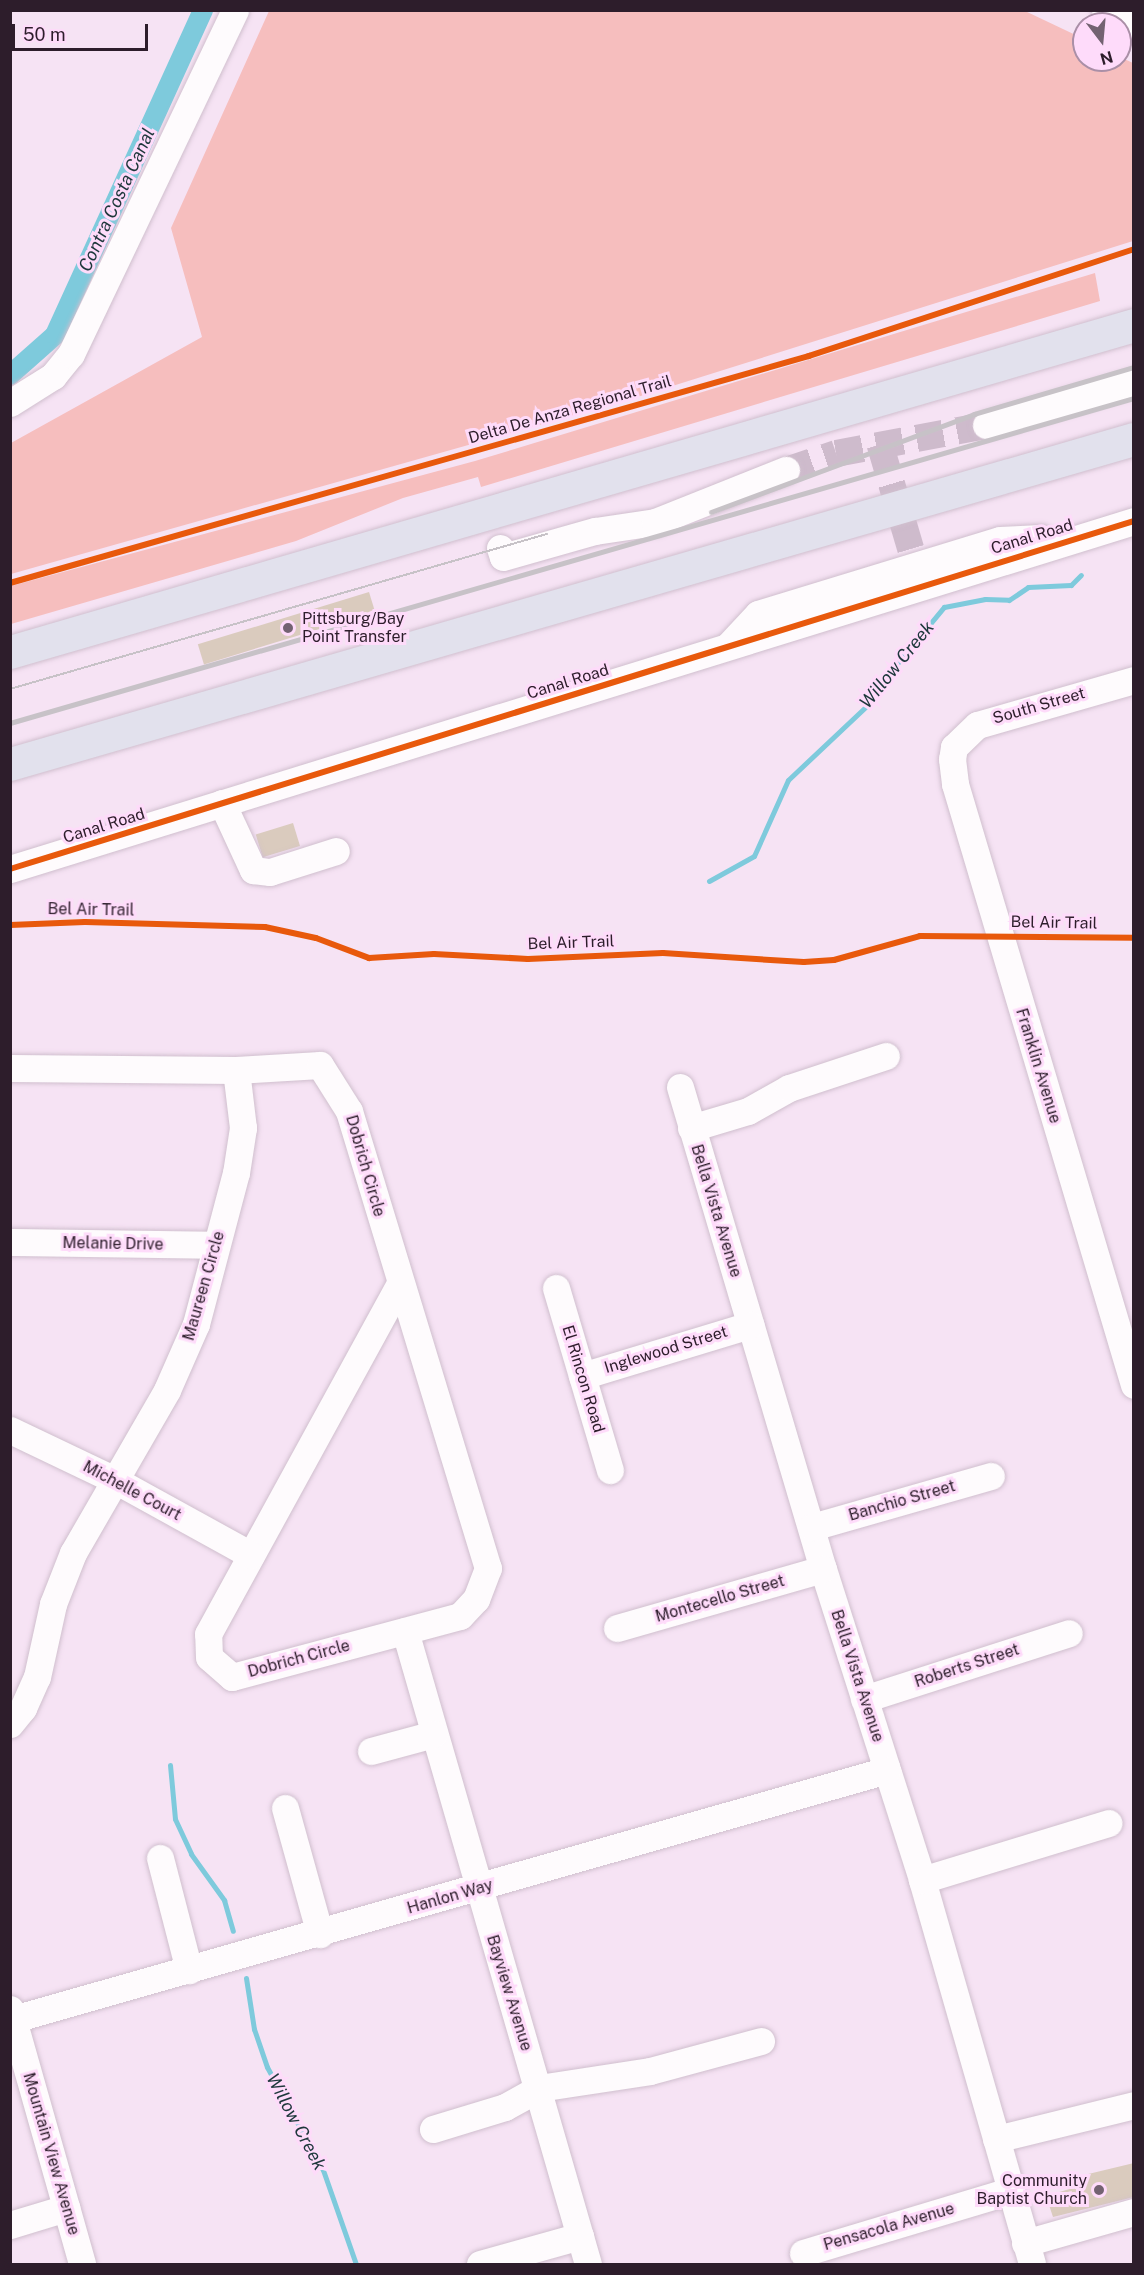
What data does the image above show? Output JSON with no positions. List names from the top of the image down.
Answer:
{
  "streets": {
    "street": [
      "Canal Road",
      "South Street",
      "Franklin Avenue",
      "Dobrich Circle",
      "Bella Vista Avenue",
      "Melanie Drive",
      "Maureen Circle",
      "Inglewood Street",
      "El Rincon Road",
      "Michelle Court",
      "Banchio Street",
      "Montecello Street",
      "Roberts Street",
      "Hanlon Way",
      "Bayview Avenue",
      "Mountain View Avenue",
      "Pensacola Avenue"
    ],
    "cycle path": ["Delta De Anza Regional Trail", "Bel Air Trail"]
  },
  "crossings": [
    ["South Street", "Franklin Avenue"],
    ["Dobrich Circle", "Maureen Circle"],
    ["Dobrich Circle", "Michelle Court"],
    ["Dobrich Circle", "Bayview Avenue"],
    ["Bella Vista Avenue", "Inglewood Street"],
    ["Bella Vista Avenue", "Banchio Street"],
    ["Bella Vista Avenue", "Montecello Street"],
    ["Bella Vista Avenue", "Roberts Street"],
    ["Bella Vista Avenue", "Hanlon Way"],
    ["Bella Vista Avenue", "Pensacola Avenue"],
    ["Melanie Drive", "Maureen Circle"],
    ["Maureen Circle", "Michelle Court"],
    ["Inglewood Street", "El Rincon Road"],
    ["Hanlon Way", "Bayview Avenue"],
    ["Hanlon Way", "Mountain View Avenue"]
  ],
  "water": ["Contra Costa Canal", "Willow Creek"],
  "places": ["Pittsburg/Bay Point Transfer", "Community Baptist Church"],
  "scale_bar": "50 m",
  "north": "bottom"
}
